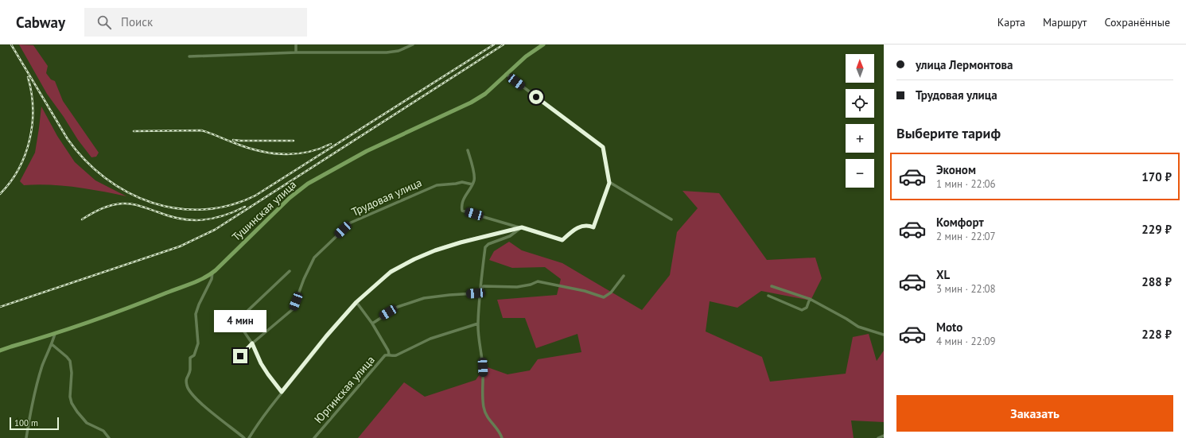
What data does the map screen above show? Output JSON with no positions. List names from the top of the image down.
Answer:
{
  "streets": {
    "main road": ["Тушинская улица"],
    "street": ["Трудовая улица", "Юргинская улица"]
  },
  "scale_bar": "100 m",
  "north": "top",
  "page": {
    "header": "Cabway",
    "search": "Поиск",
    "nav": ["Карта", "Маршрут", "Сохранённые"],
    "banner": ["улица Лермонтова", "Трудовая улица"],
    "map_buttons": ["+", "−"],
    "heading": "Выберите тариф",
    "list": [
      {
        "name": "Эконом",
        "note": "1 мин · 22:06",
        "value": "170 ₽"
      },
      {
        "name": "Комфорт",
        "note": "2 мин · 22:07",
        "value": "229 ₽"
      },
      {
        "name": "XL",
        "note": "3 мин · 22:08",
        "value": "288 ₽"
      },
      {
        "name": "Moto",
        "note": "4 мин · 22:09",
        "value": "228 ₽"
      }
    ],
    "bubble": "4 мин",
    "buttons": "Заказать",
    "scale": "100 m"
  }
}
